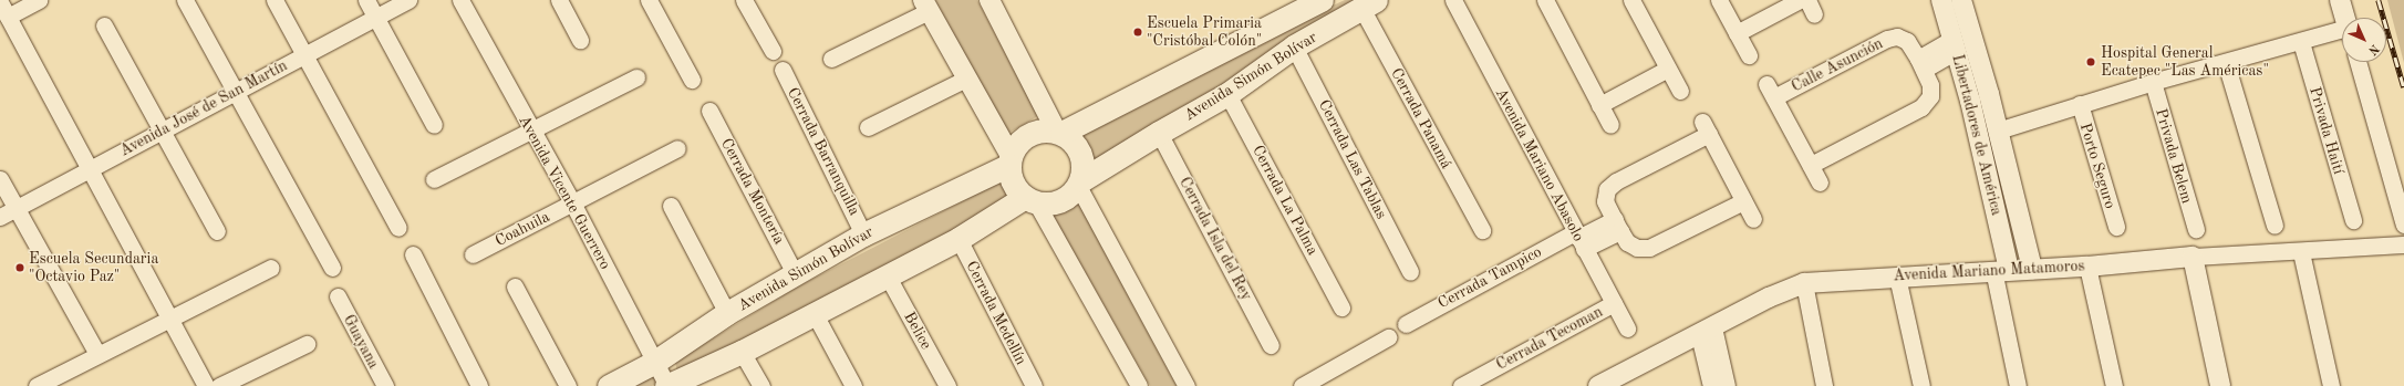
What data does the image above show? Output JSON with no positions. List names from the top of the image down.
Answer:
{
  "streets": {
    "main road": ["Avenida Simón Bolívar"],
    "street": [
      "Calle Asunción",
      "Avenida José de San Martín",
      "Cerrada Panamá",
      "Privada Haití",
      "Libertadores de América",
      "Cerrada Barranquilla",
      "Privada Belem",
      "Cerrada Las Tablas",
      "Avenida Mariano Abasolo",
      "Porto Seguro",
      "Cerrada Montería",
      "Avenida Vicente Guerrero",
      "Cerrada La Palma",
      "Coahuila",
      "Cerrada Isla del Rey",
      "Avenida Mariano Matamoros",
      "Cerrada Tampico",
      "Cerrada Medellín",
      "Belice",
      "Cerrada Tecoman",
      "Guayana"
    ]
  },
  "crossings": [
    ["Avenida Simón Bolívar", "Cerrada Panamá"],
    ["Avenida Simón Bolívar", "Cerrada Barranquilla"],
    ["Avenida Simón Bolívar", "Cerrada Las Tablas"],
    ["Avenida Simón Bolívar", "Cerrada Montería"],
    ["Avenida Simón Bolívar", "Avenida Vicente Guerrero"],
    ["Avenida Simón Bolívar", "Cerrada La Palma"],
    ["Avenida Simón Bolívar", "Cerrada Isla del Rey"],
    ["Libertadores de América", "Avenida Mariano Matamoros"],
    ["Avenida Mariano Abasolo", "Cerrada Tampico"],
    ["Avenida Mariano Abasolo", "Cerrada Tecoman"],
    ["Avenida Vicente Guerrero", "Coahuila"]
  ],
  "places": ["Escuela Primaria \"Cristóbal Colón\"", "Hospital General Ecatepec \"Las Américas\"", "Escuela Secundaria \"Octavio Paz\""],
  "north": "bottom right"
}
